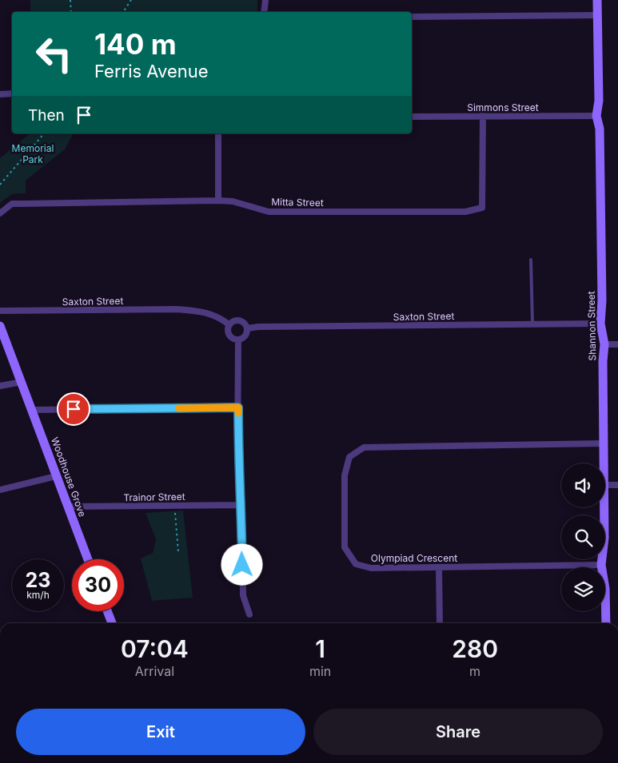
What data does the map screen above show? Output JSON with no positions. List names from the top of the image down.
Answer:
{
  "streets": {
    "street": [
      "Simmons Street",
      "Mitta Street",
      "Saxton Street",
      "Shannon Street",
      "Woodhouse Grove",
      "Trainor Street",
      "Olympiad Crescent"
    ]
  },
  "crossings": [
    ["Simmons Street", "Mitta Street"],
    ["Simmons Street", "Shannon Street"],
    ["Saxton Street", "Shannon Street"],
    ["Shannon Street", "Olympiad Crescent"],
    ["Woodhouse Grove", "Trainor Street"]
  ],
  "parks": ["Memorial Park"],
  "page": {
    "turn": ["140 m", "Ferris Avenue"],
    "then": "Then",
    "speed": "23 km/h",
    "limit": "30",
    "eta": [
      "07:04",
      "Arrival",
      "1",
      "min",
      "280",
      "m"
    ],
    "buttons": ["Exit", "Share"]
  }
}
